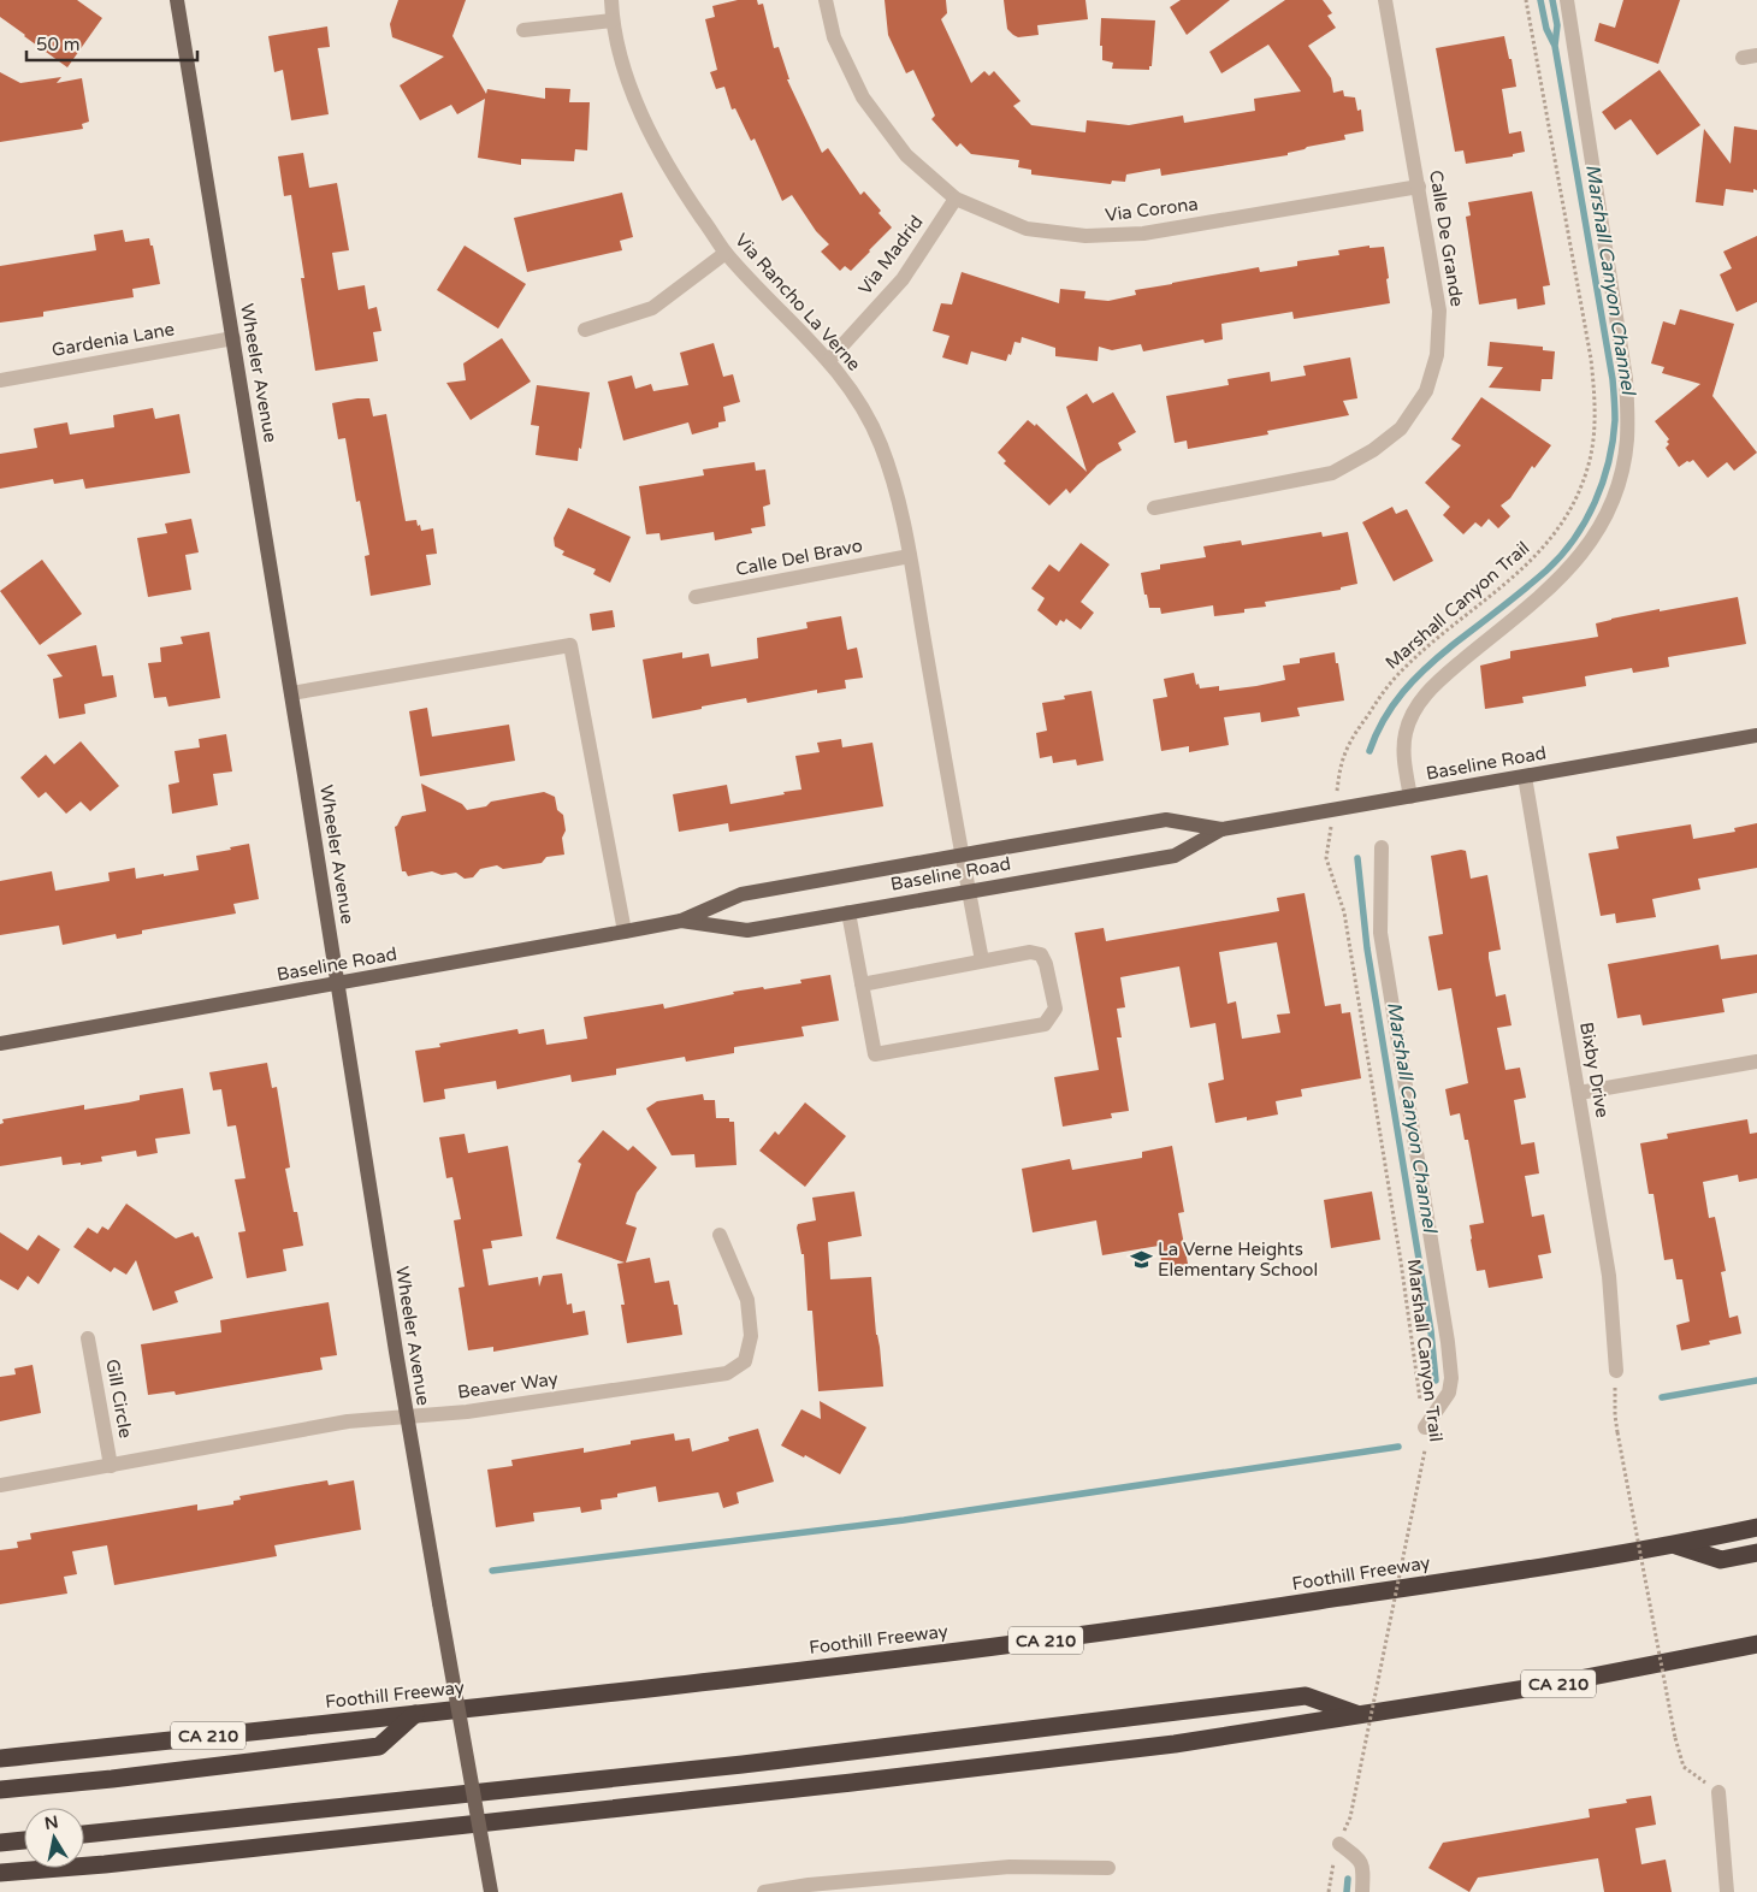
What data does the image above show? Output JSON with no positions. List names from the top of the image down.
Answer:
{
  "streets": {
    "highway": ["Foothill Freeway", "CA 210"],
    "main road": ["Wheeler Avenue", "Baseline Road"],
    "street": [
      "Via Corona",
      "Calle De Grande",
      "Via Madrid",
      "Via Rancho La Verne",
      "Gardenia Lane",
      "Calle Del Bravo",
      "Bixby Drive",
      "Beaver Way",
      "Gill Circle"
    ],
    "path": ["Marshall Canyon Trail"]
  },
  "crossings": [
    ["Via Corona", "Calle De Grande"],
    ["Via Corona", "Via Madrid"],
    ["Via Madrid", "Via Rancho La Verne"],
    ["Via Rancho La Verne", "Calle Del Bravo"],
    ["Via Rancho La Verne", "Baseline Road"],
    ["Gardenia Lane", "Wheeler Avenue"],
    ["Wheeler Avenue", "Baseline Road"],
    ["Wheeler Avenue", "Beaver Way"],
    ["Marshall Canyon Trail", "Baseline Road"],
    ["Baseline Road", "Bixby Drive"],
    ["Beaver Way", "Gill Circle"]
  ],
  "water": ["Marshall Canyon Channel"],
  "places": {
    "school or university": ["La Verne Heights Elementary School"]
  },
  "scale_bar": "50 m",
  "north": "top"
}
